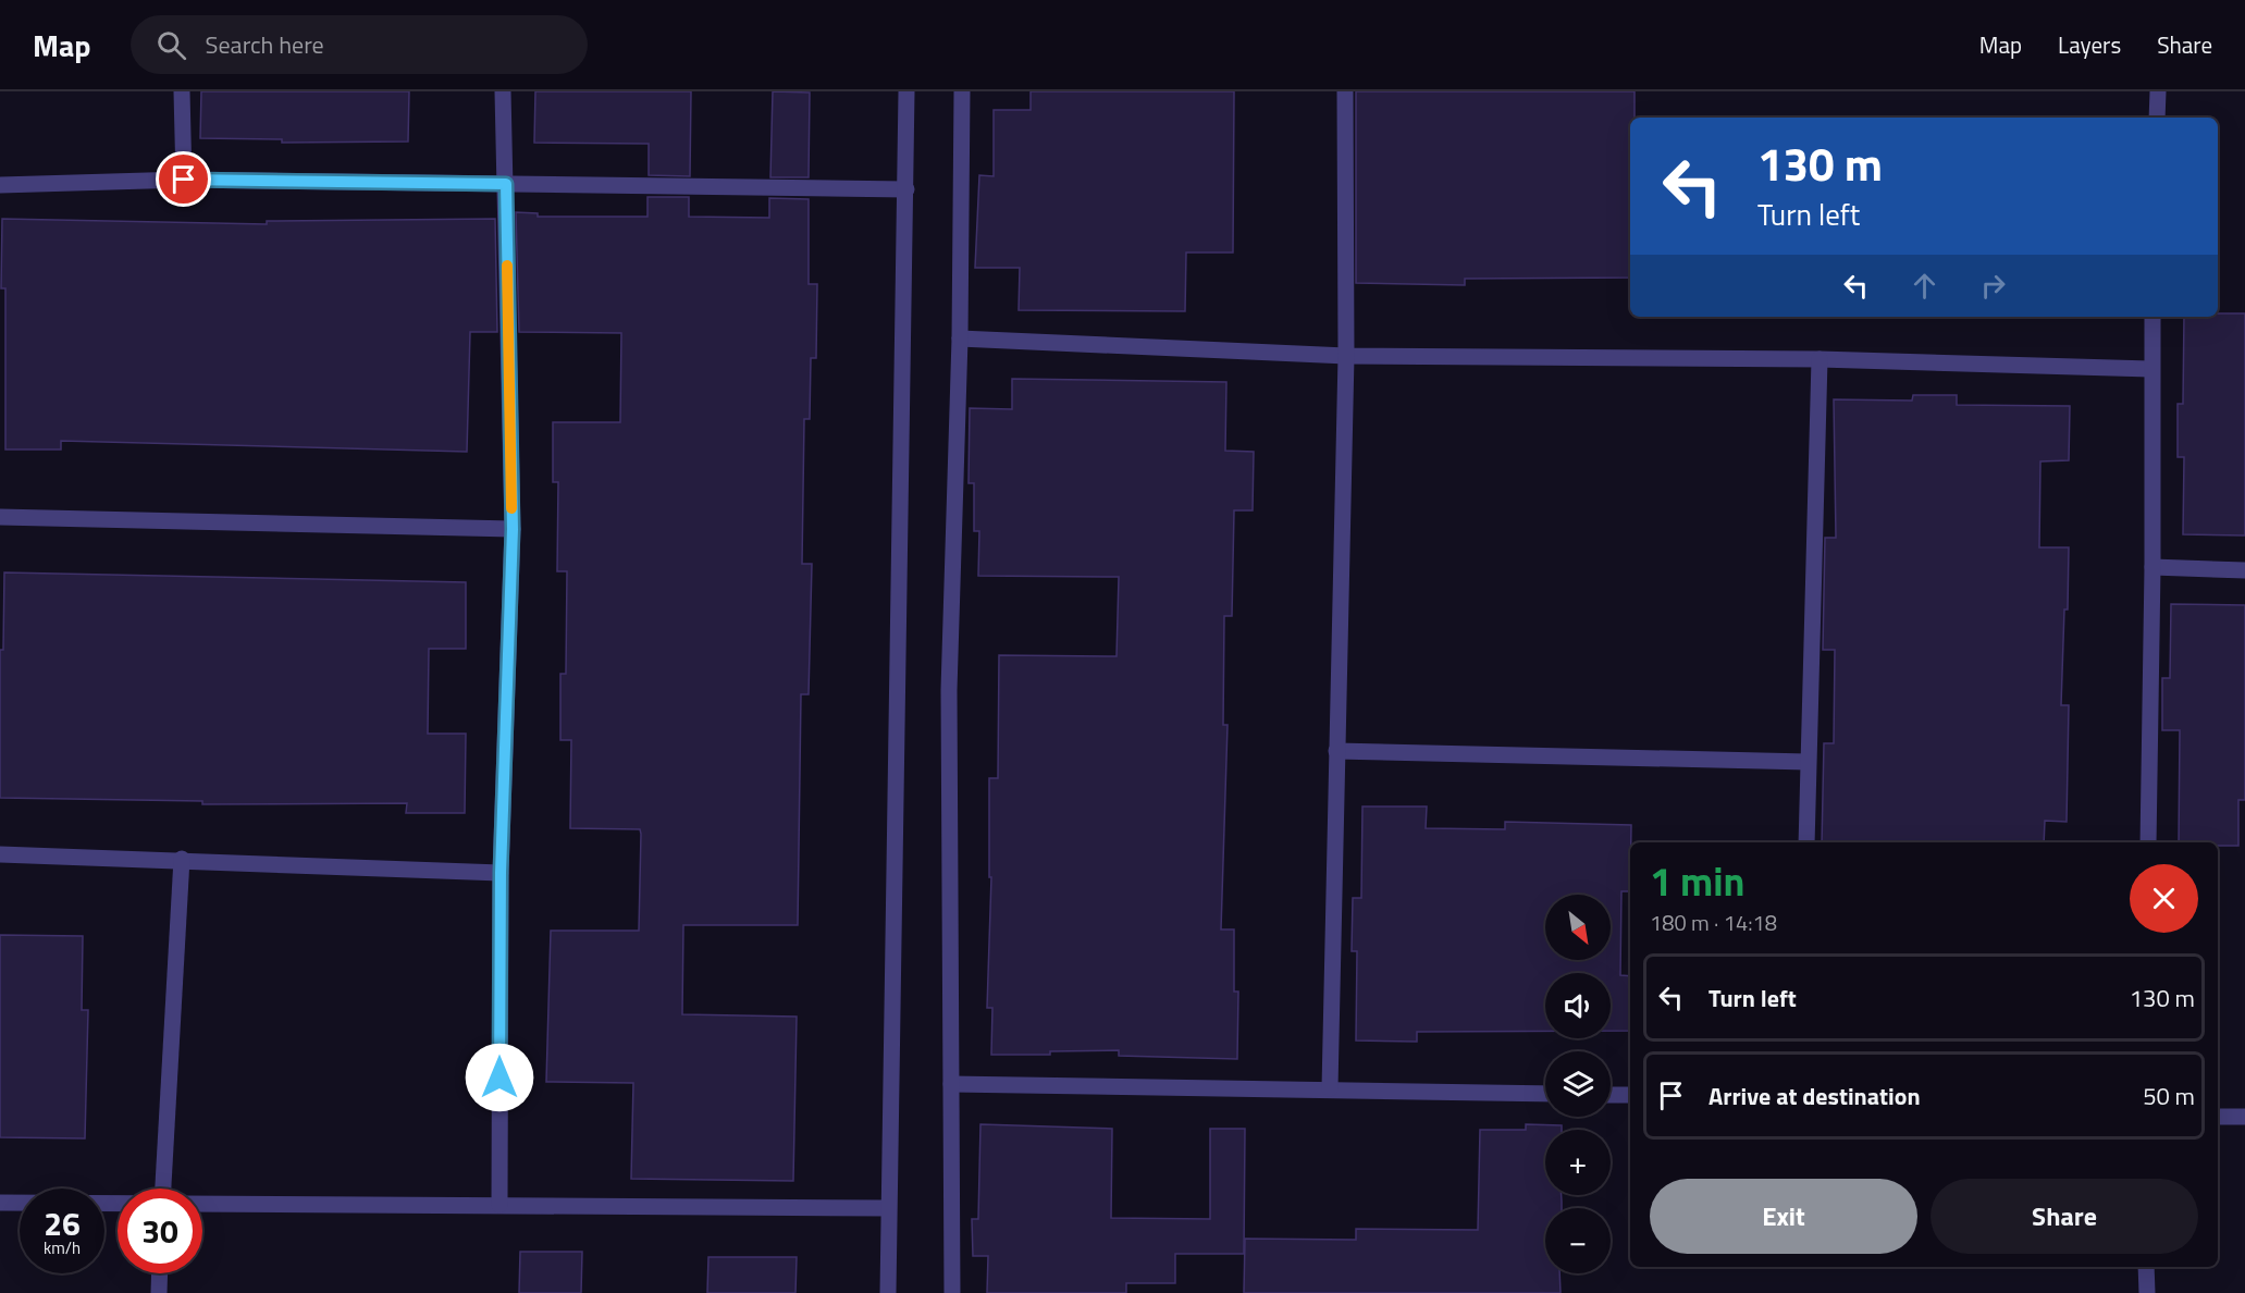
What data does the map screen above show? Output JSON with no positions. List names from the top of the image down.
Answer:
{
  "north": "bottom right",
  "page": {
    "header": "Map",
    "search": "Search here",
    "nav": ["Map", "Layers", "Share"],
    "turn": ["130 m", "Turn left"],
    "heading": ["1 min", "180 m · 14:18"],
    "map_buttons": ["+", "−"],
    "list": [
      {
        "name": "Turn left",
        "value": "130 m"
      },
      {
        "name": "Arrive at destination",
        "value": "50 m"
      }
    ],
    "buttons": ["Exit", "Share"],
    "speed": "26 km/h",
    "limit": "30"
  }
}
